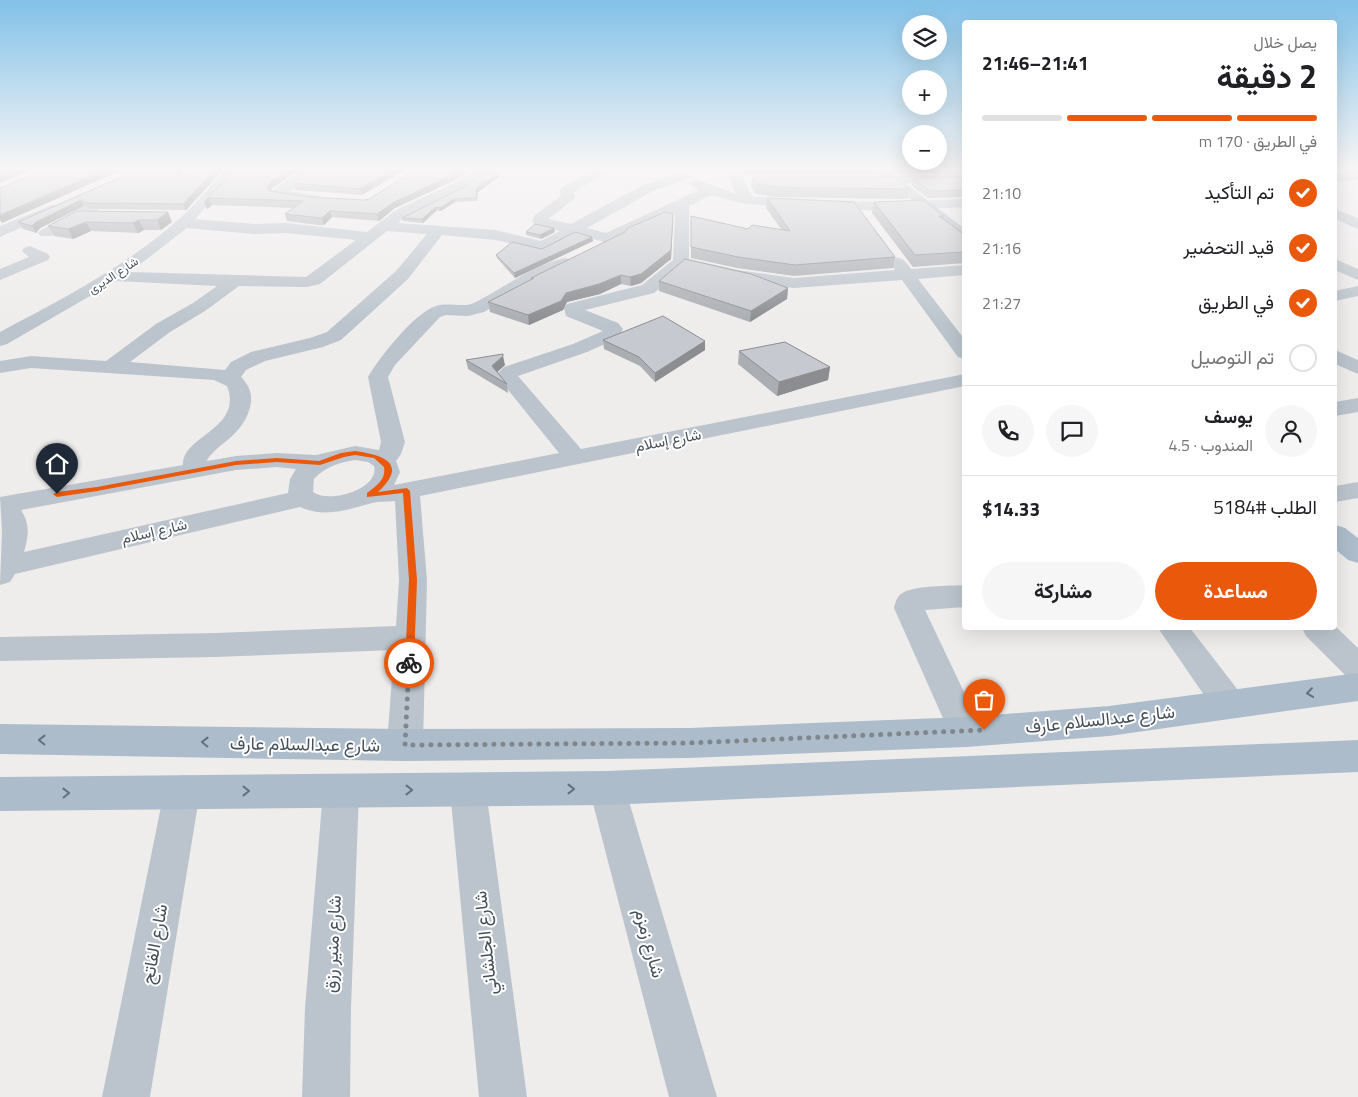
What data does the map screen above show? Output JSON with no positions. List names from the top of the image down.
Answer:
{
  "streets": {
    "main road": ["شارع عبدالسلام عارف"],
    "street": [
      "شارع الديرى",
      "شارع إسلام",
      "شارع الجلشاني",
      "شارع زمزم",
      "شارع الفاتح",
      "شارع منير رزق"
    ]
  },
  "page": {
    "map_buttons": ["+", "−"],
    "heading": ["2 دقيقة", "يصل خلال", "21:41–21:46"],
    "panel": [
      "يوسف",
      "المندوب · 4.5",
      "الطلب #5184",
      "$14.33"
    ],
    "bar": "في الطريق · 170 m",
    "list": [
      ["تم التأكيد", "21:10"],
      ["قيد التحضير", "21:16"],
      ["في الطريق", "21:27"],
      "تم التوصيل"
    ],
    "buttons": ["مساعدة", "مشاركة"]
  }
}
